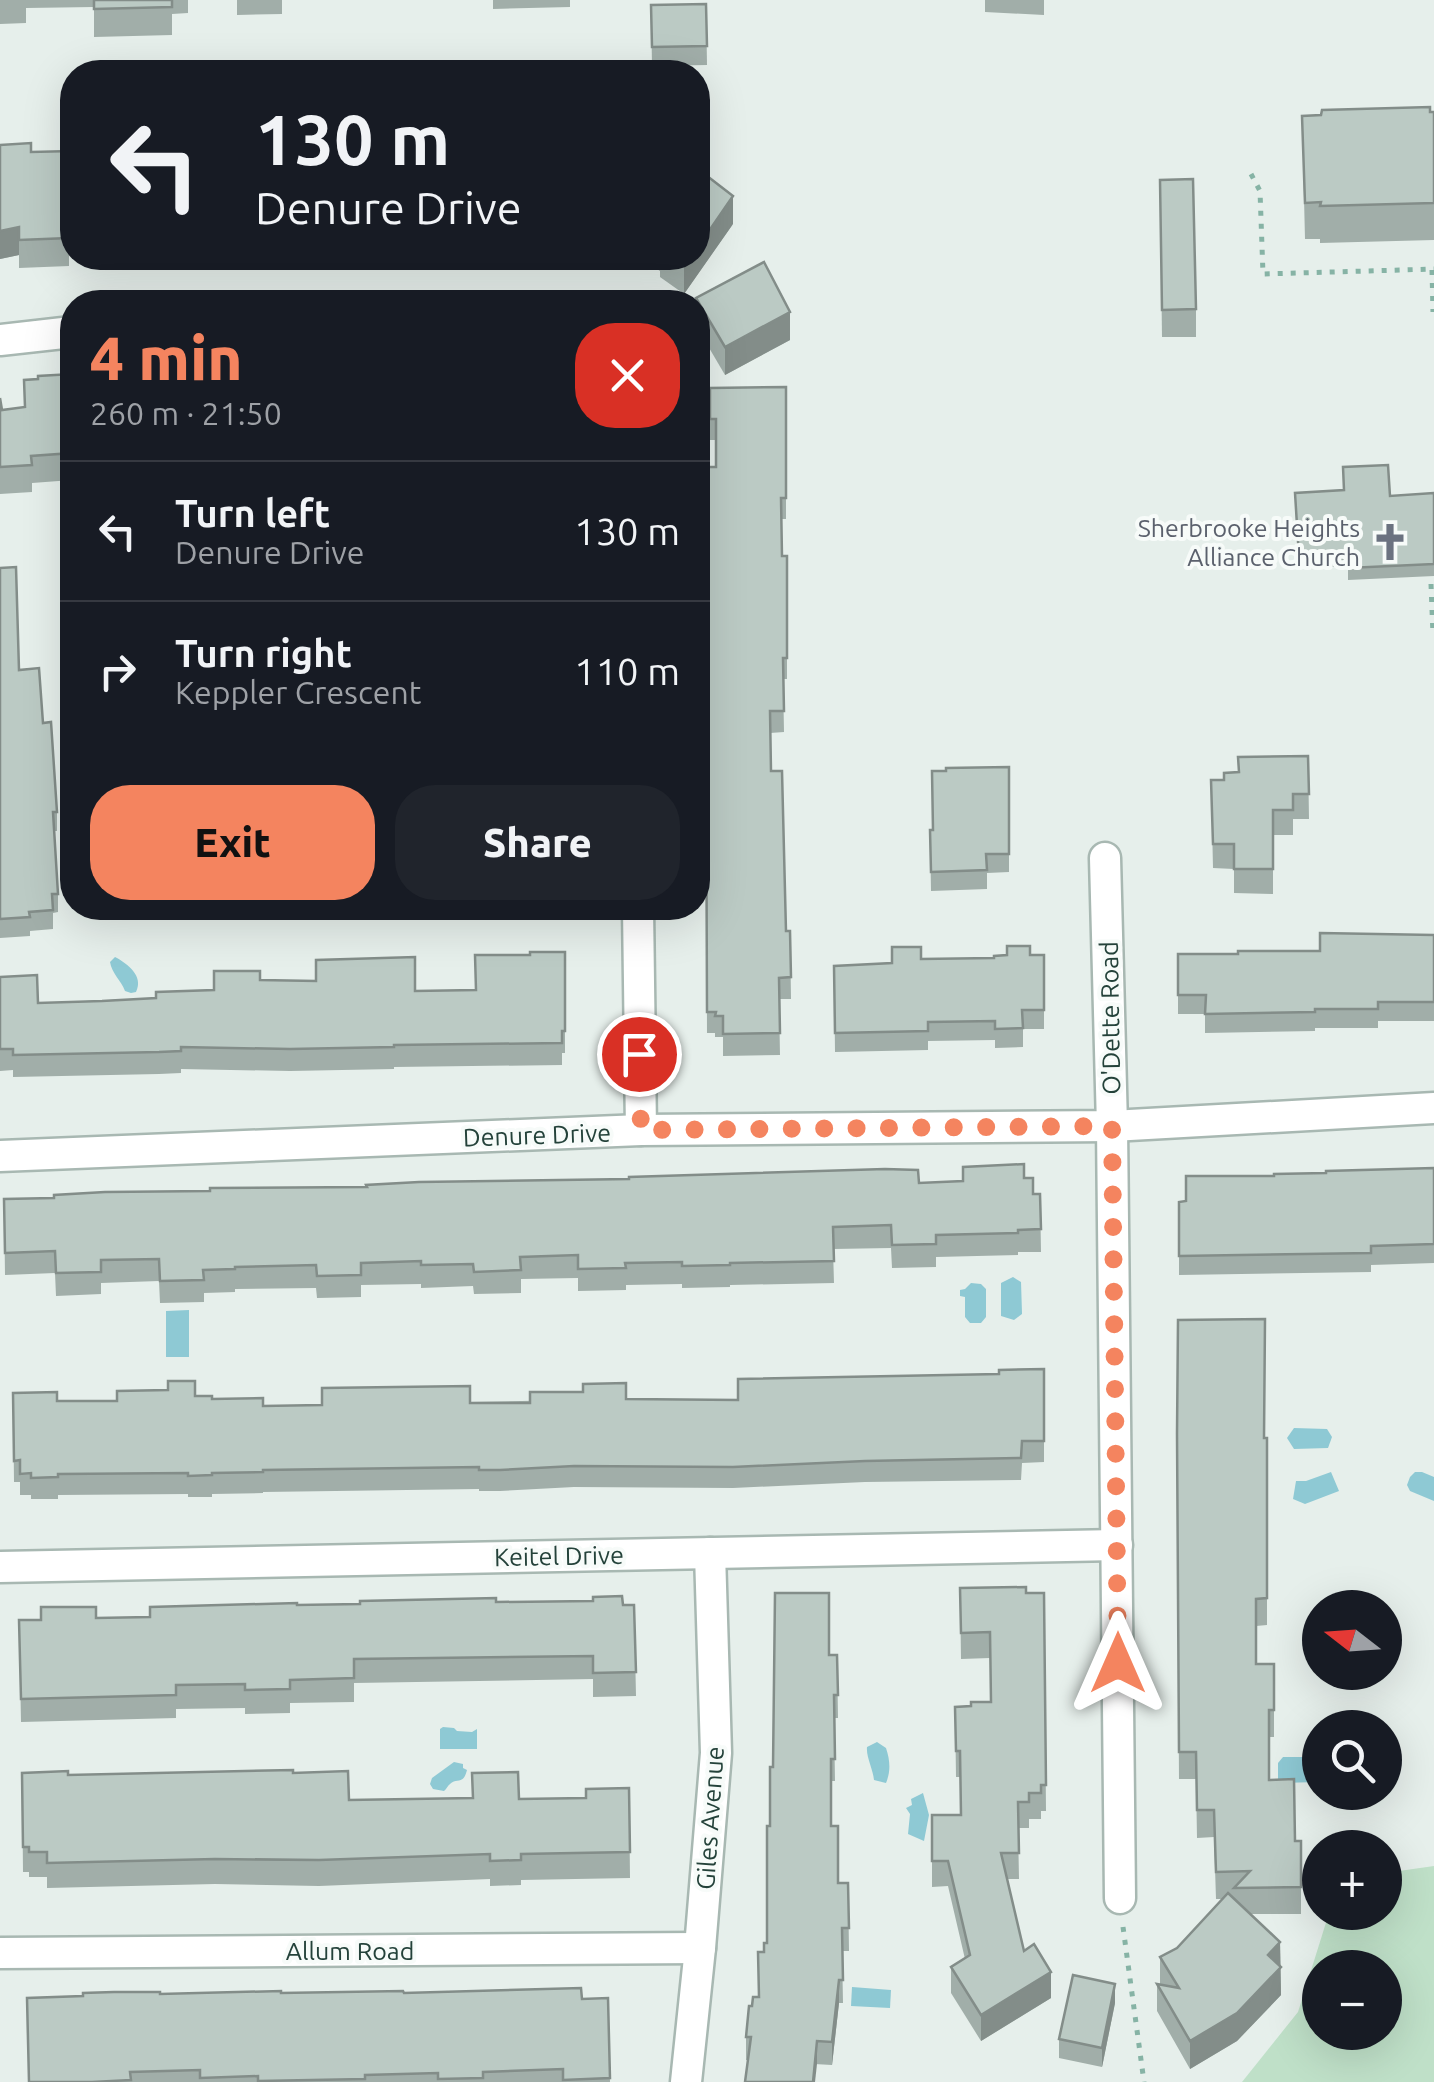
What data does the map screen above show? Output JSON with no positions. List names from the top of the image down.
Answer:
{
  "streets": {
    "street": [
      "O'Dette Road",
      "Denure Drive",
      "Keitel Drive",
      "Giles Avenue",
      "Allum Road"
    ]
  },
  "crossings": [
    ["O'Dette Road", "Denure Drive"],
    ["O'Dette Road", "Keitel Drive"],
    ["Keitel Drive", "Giles Avenue"],
    ["Giles Avenue", "Allum Road"]
  ],
  "places": {
    "church": ["Sherbrooke Heights Alliance Church"]
  },
  "north": "left",
  "page": {
    "turn": ["130 m", "Denure Drive"],
    "heading": ["4 min", "260 m · 21:50"],
    "list": [
      {
        "name": "Turn left",
        "note": "Denure Drive",
        "value": "130 m"
      },
      {
        "name": "Turn right",
        "note": "Keppler Crescent",
        "value": "110 m"
      }
    ],
    "buttons": ["Exit", "Share"],
    "map_buttons": ["+", "−"]
  }
}
